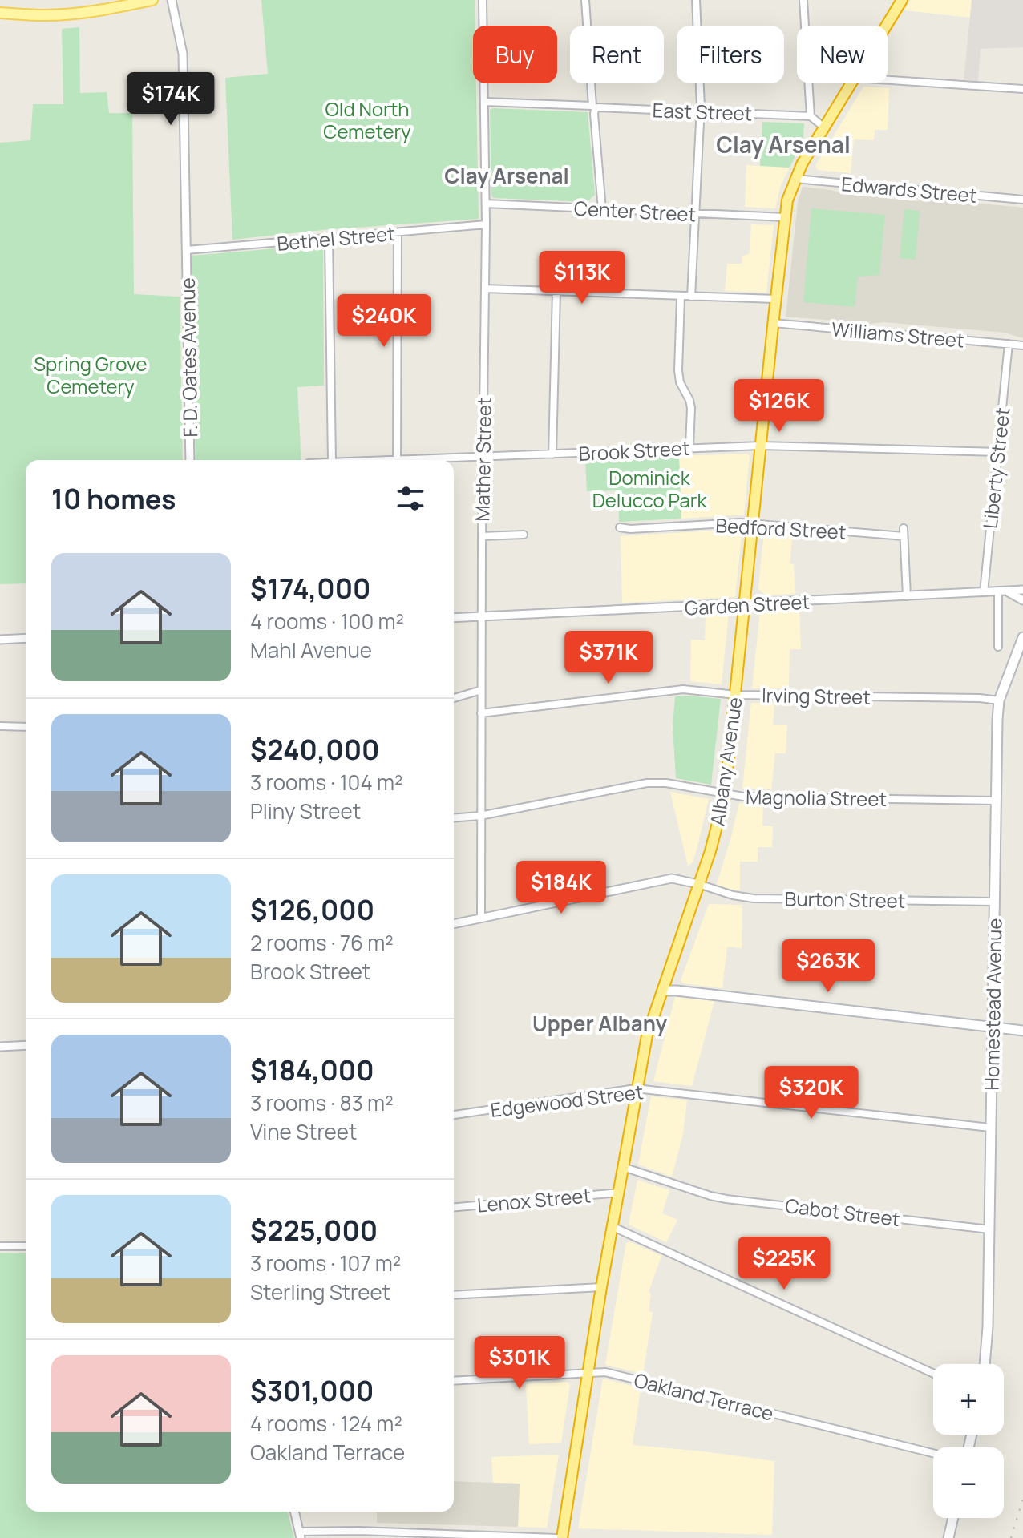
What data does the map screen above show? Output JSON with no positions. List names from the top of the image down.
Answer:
{
  "streets": {
    "highway": ["Albany Avenue"],
    "main road": ["Homestead Avenue"],
    "street": [
      "East Street",
      "Edwards Street",
      "Center Street",
      "Bethel Street",
      "Williams Street",
      "F. D. Oates Avenue",
      "Brook Street",
      "Mather Street",
      "Liberty Street",
      "Bedford Street",
      "Garden Street",
      "Irving Street",
      "Magnolia Street",
      "Burton Street",
      "Edgewood Street",
      "Lenox Street",
      "Cabot Street",
      "Oakland Terrace"
    ]
  },
  "crossings": [
    ["East Street", "Mather Street"],
    ["Edwards Street", "Albany Avenue"],
    ["Center Street", "Mather Street"],
    ["Center Street", "Albany Avenue"],
    ["Bethel Street", "F. D. Oates Avenue"],
    ["Bethel Street", "Mather Street"],
    ["Williams Street", "Liberty Street"],
    ["Williams Street", "Albany Avenue"],
    ["Brook Street", "Mather Street"],
    ["Brook Street", "Liberty Street"],
    ["Brook Street", "Albany Avenue"],
    ["Mather Street", "Garden Street"],
    ["Mather Street", "Irving Street"],
    ["Mather Street", "Magnolia Street"],
    ["Liberty Street", "Garden Street"],
    ["Bedford Street", "Garden Street"],
    ["Bedford Street", "Albany Avenue"],
    ["Garden Street", "Albany Avenue"],
    ["Irving Street", "Albany Avenue"],
    ["Irving Street", "Homestead Avenue"],
    ["Albany Avenue", "Magnolia Street"],
    ["Albany Avenue", "Burton Street"],
    ["Albany Avenue", "Edgewood Street"],
    ["Albany Avenue", "Lenox Street"],
    ["Albany Avenue", "Cabot Street"],
    ["Albany Avenue", "Oakland Terrace"],
    ["Magnolia Street", "Homestead Avenue"],
    ["Burton Street", "Homestead Avenue"],
    ["Homestead Avenue", "Edgewood Street"],
    ["Homestead Avenue", "Cabot Street"]
  ],
  "districts": ["Clay Arsenal", "Clay Arsenal", "Upper Albany"],
  "parks": ["Old North Cemetery", "Spring Grove Cemetery", "Dominick Delucco Park"],
  "page": {
    "chip": [
      "Buy",
      "Rent",
      "Filters",
      "New"
    ],
    "price": [
      "$174K",
      "$113K",
      "$240K",
      "$126K",
      "$371K",
      "$184K",
      "$263K",
      "$320K",
      "$225K",
      "$301K"
    ],
    "heading": "10 homes",
    "list": [
      {
        "name": "$174,000",
        "note": "4 rooms · 100 m² · Mahl Avenue"
      },
      {
        "name": "$240,000",
        "note": "3 rooms · 104 m² · Pliny Street"
      },
      {
        "name": "$126,000",
        "note": "2 rooms · 76 m² · Brook Street"
      },
      {
        "name": "$184,000",
        "note": "3 rooms · 83 m² · Vine Street"
      },
      {
        "name": "$225,000",
        "note": "3 rooms · 107 m² · Sterling Street"
      },
      {
        "name": "$301,000",
        "note": "4 rooms · 124 m² · Oakland Terrace"
      }
    ],
    "map_buttons": ["+", "−"]
  }
}
